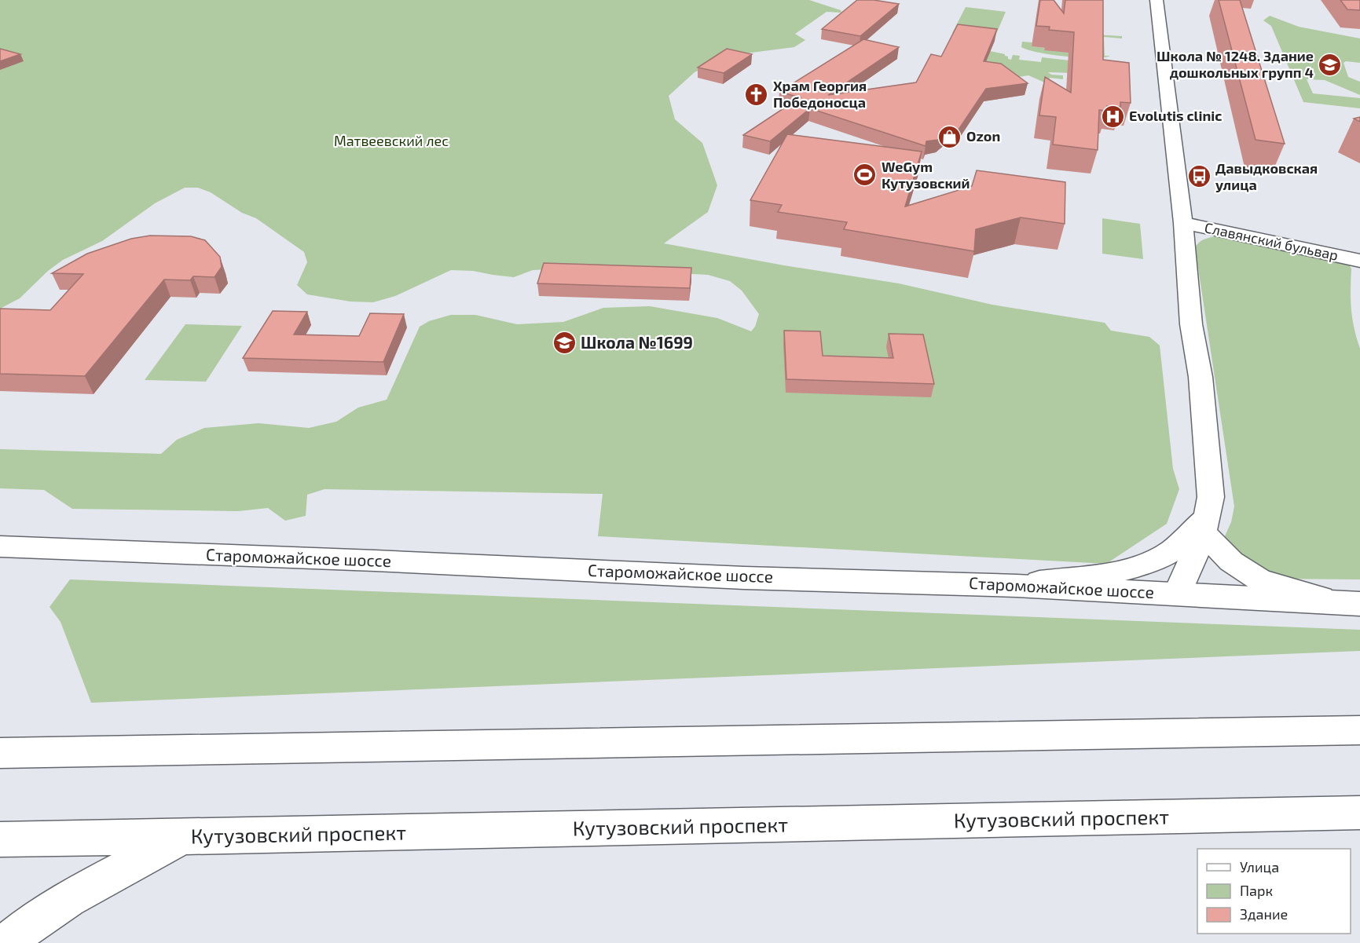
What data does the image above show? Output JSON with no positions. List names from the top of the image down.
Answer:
{
  "streets": {
    "main road": ["Славянский бульвар", "Староможайское шоссе", "Кутузовский проспект"]
  },
  "parks": ["Матвеевский лес"],
  "places": {
    "school or university": ["Школа № 1248. Здание дошкольных групп 4", "Школа №1699"],
    "church": ["Храм Георгия Победоносца"],
    "hospital": ["Evolutis clinic"],
    "shop": ["Ozon"],
    "sports": ["WeGym Кутузовский"],
    "bus stop": ["Давыдковская улица"]
  },
  "legend": ["Улица", "Парк", "Здание"]
}
